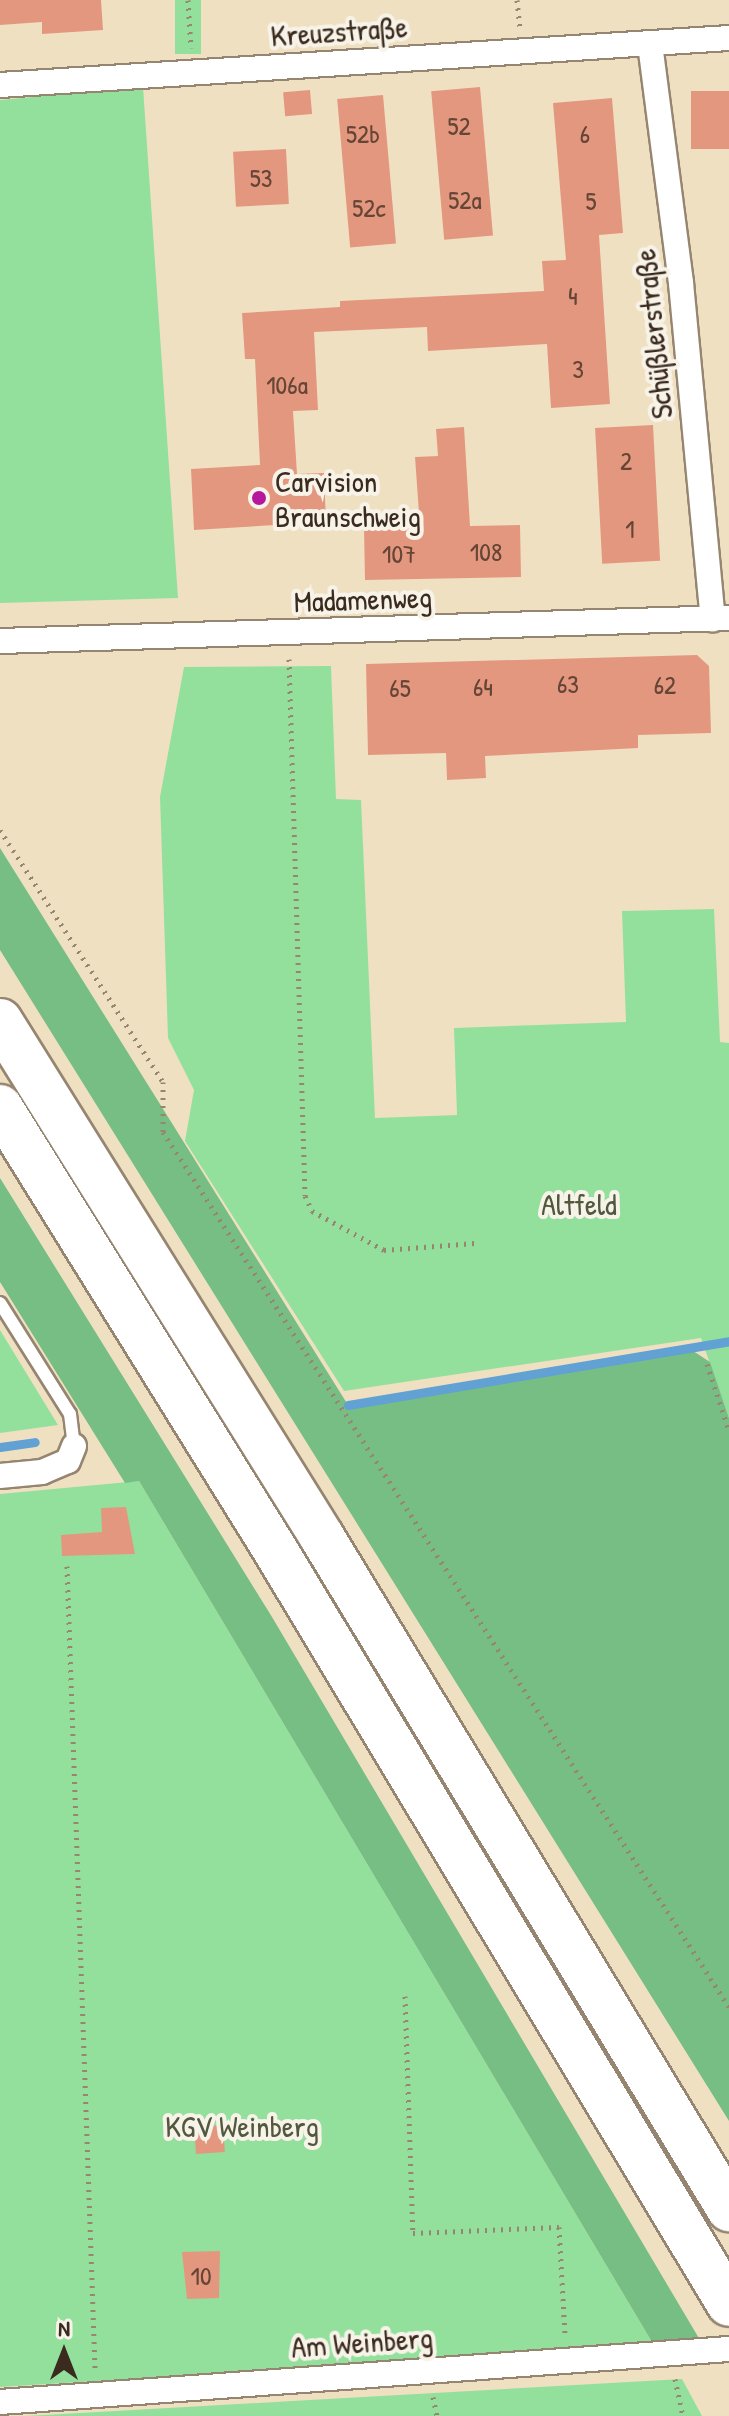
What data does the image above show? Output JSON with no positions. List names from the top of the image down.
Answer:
{
  "streets": {
    "street": [
      "Kreuzstraße",
      "Schüßlerstraße",
      "Madamenweg",
      "Am Weinberg"
    ]
  },
  "crossings": [
    ["Kreuzstraße", "Schüßlerstraße"],
    ["Schüßlerstraße", "Madamenweg"]
  ],
  "parks": ["Altfeld", "KGV Weinberg"],
  "places": ["Carvision Braunschweig"],
  "house_numbers": [
    "52",
    "52b",
    "6",
    "53",
    "52a",
    "5",
    "52c",
    "4",
    "3",
    "106a",
    "2",
    "1",
    "108",
    "107",
    "63",
    "62",
    "64",
    "65",
    "10"
  ],
  "north": "top"
}
